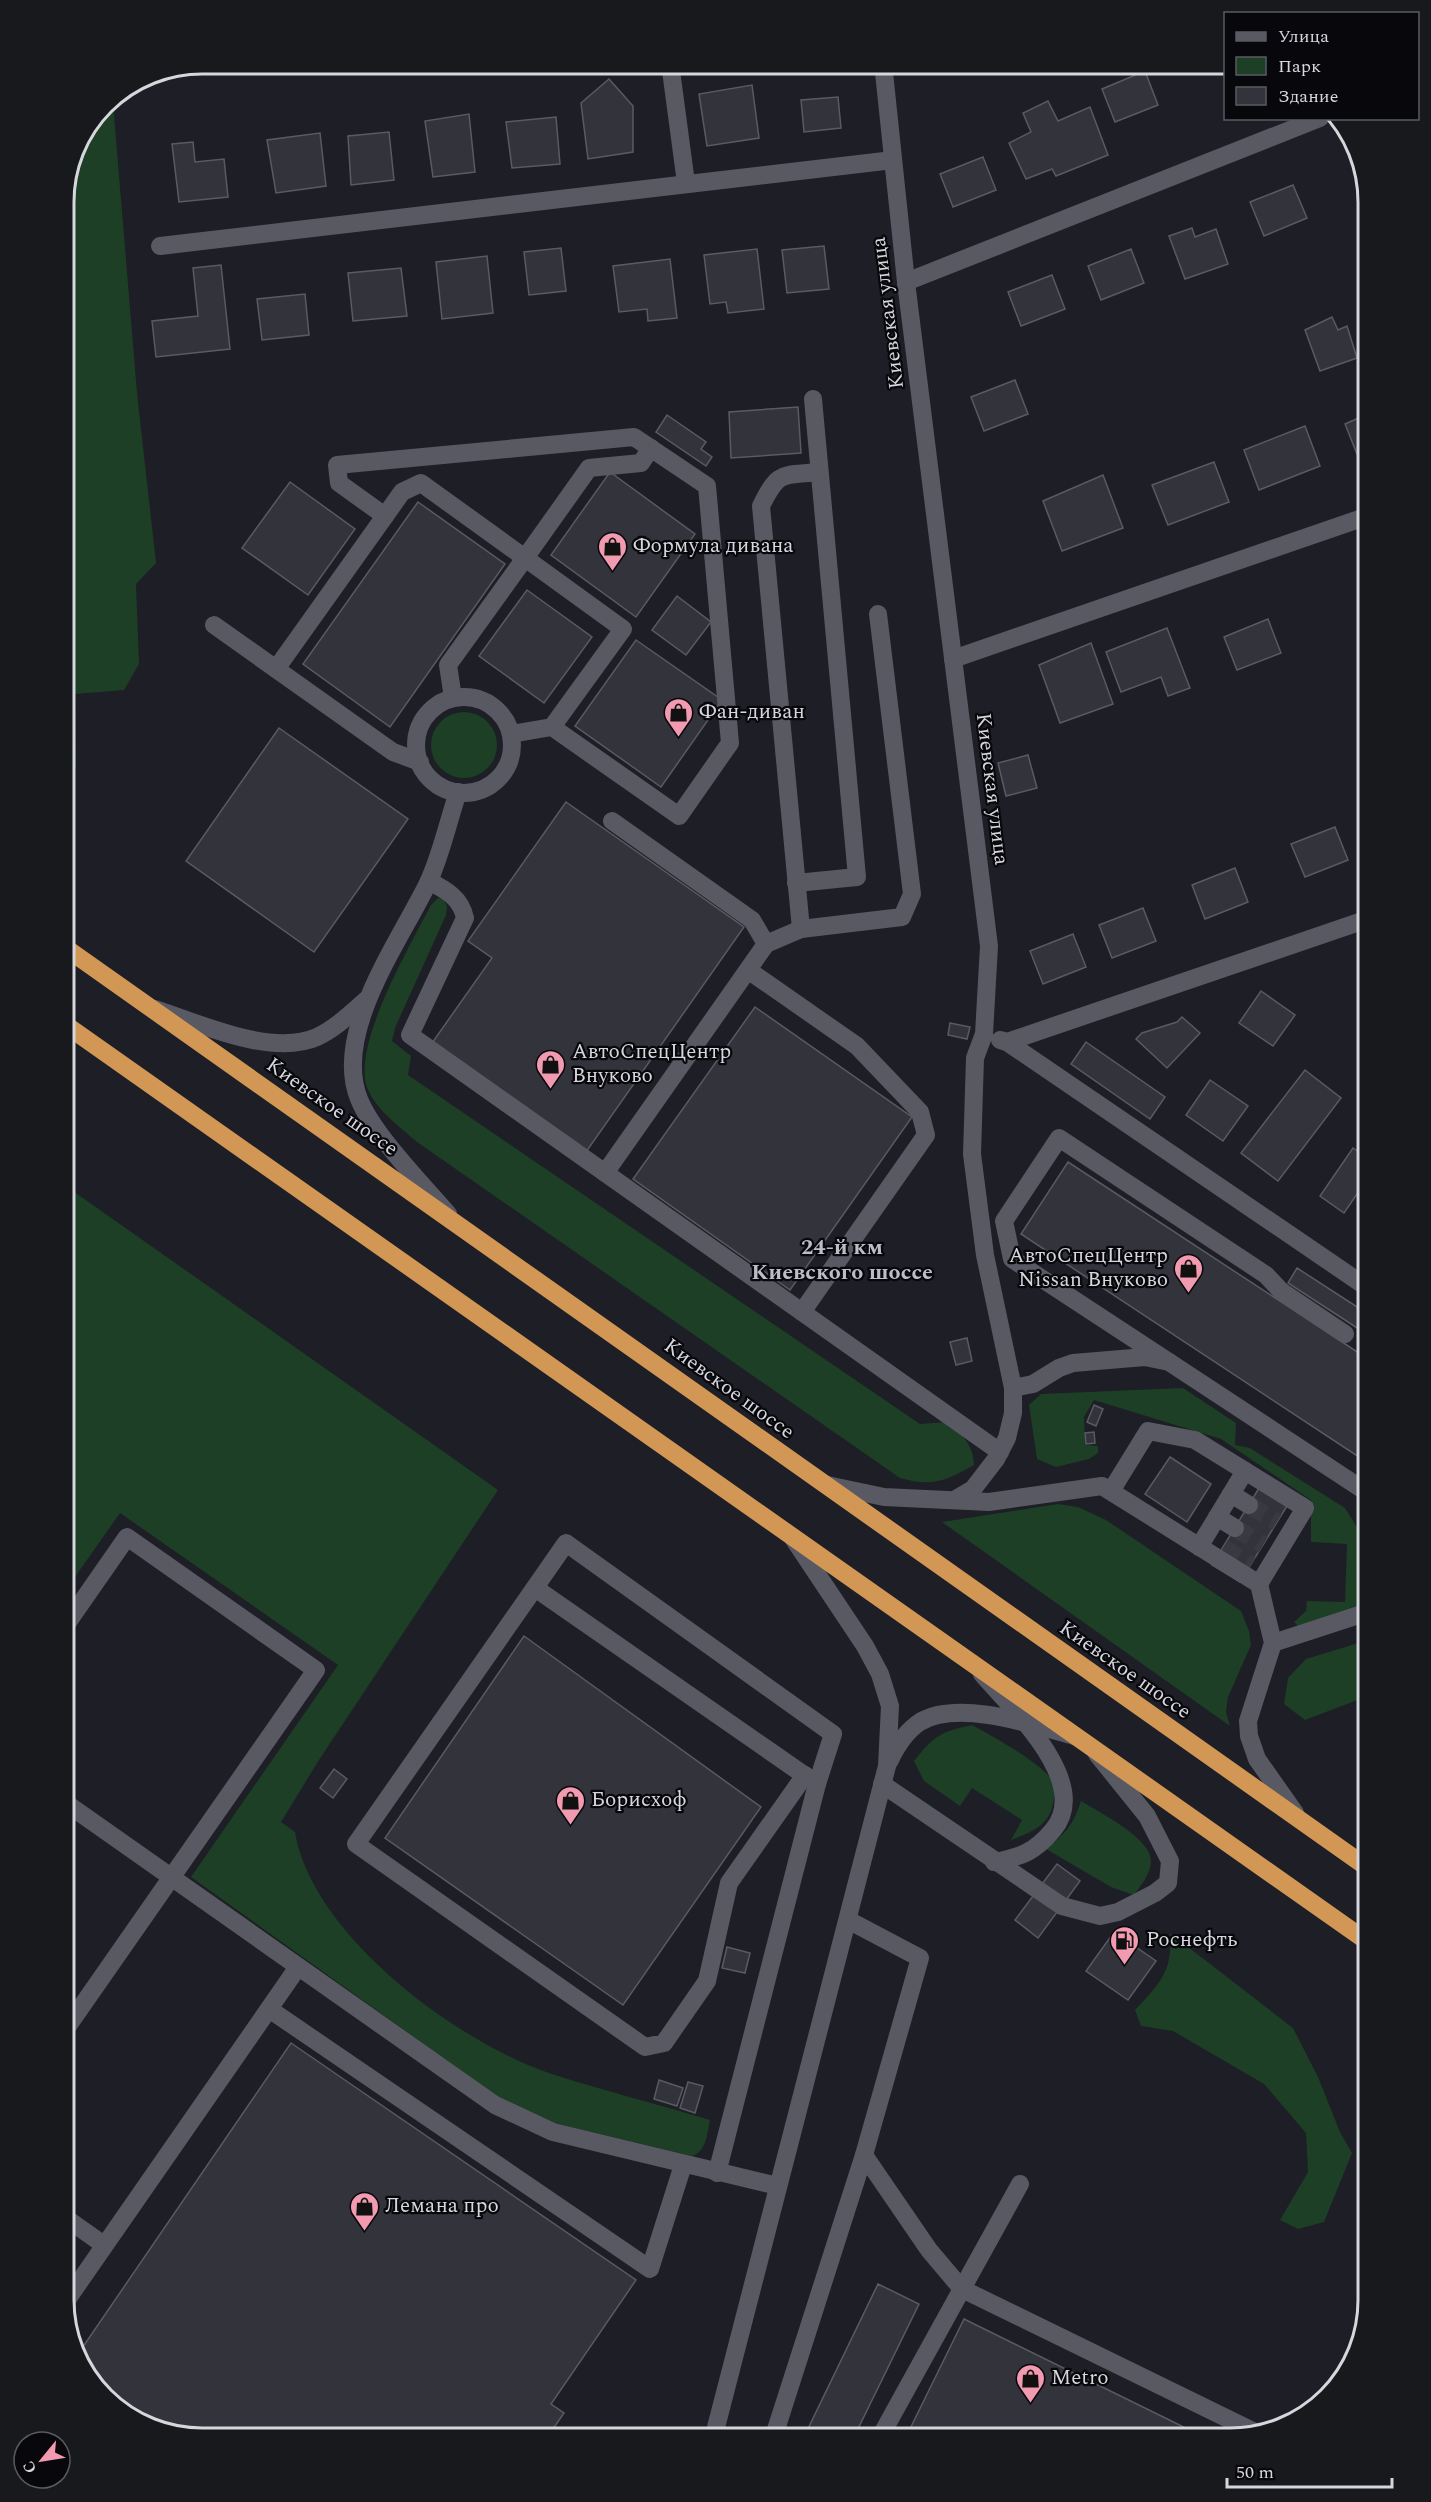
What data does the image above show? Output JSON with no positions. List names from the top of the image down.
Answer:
{
  "streets": {
    "highway": ["Киевское шоссе"],
    "street": ["Киевская улица"]
  },
  "districts": ["24-й км Киевского шоссе"],
  "places": {
    "shop": [
      "Формула дивана",
      "Фан-диван",
      "АвтоСпецЦентр Внуково",
      "АвтоСпецЦентр Nissan Внуково",
      "Борисхоф",
      "Лемана про",
      "Metro"
    ],
    "fuel station": ["Роснефть"]
  },
  "legend": ["Улица", "Парк", "Здание"],
  "scale_bar": "50 m",
  "north": "bottom left"
}
